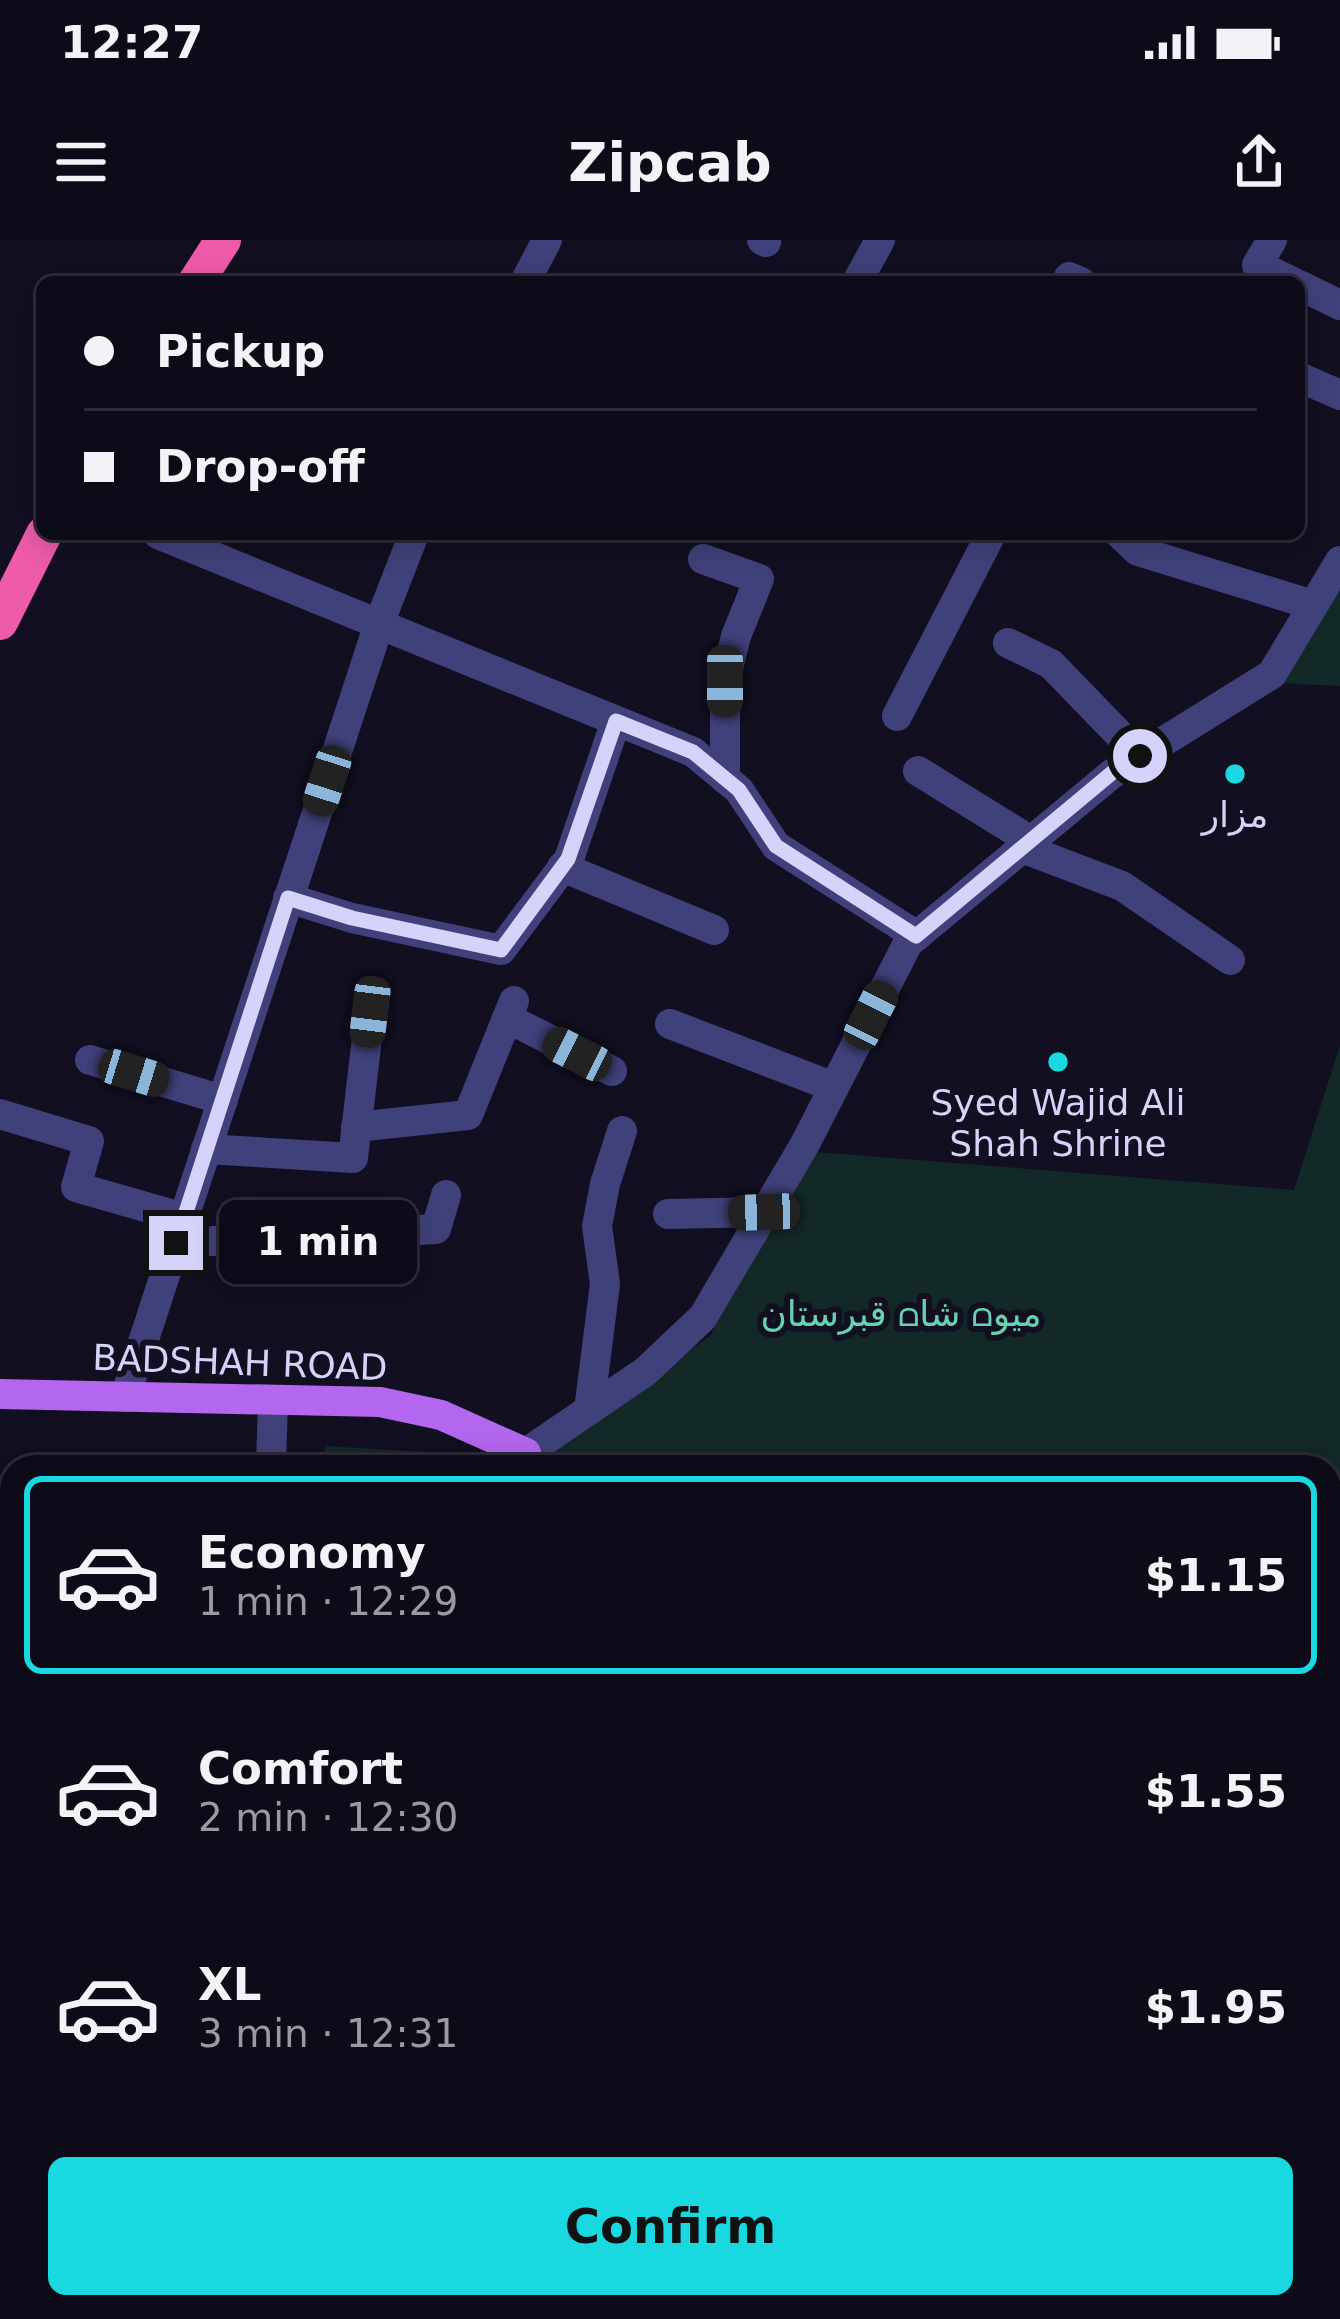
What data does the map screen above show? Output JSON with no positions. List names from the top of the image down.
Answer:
{
  "streets": {
    "main road": ["BADSHAH ROAD"]
  },
  "parks": ["میوہ شاہ قبرستان"],
  "places": ["مزار", "Syed Wajid Ali Shah Shrine"],
  "page": {
    "status": "12:27",
    "header": "Zipcab",
    "banner": ["Pickup", "Drop-off"],
    "bubble": "1 min",
    "list": [
      {
        "name": "Economy",
        "note": "1 min · 12:29",
        "value": "$1.15"
      },
      {
        "name": "Comfort",
        "note": "2 min · 12:30",
        "value": "$1.55"
      },
      {
        "name": "XL",
        "note": "3 min · 12:31",
        "value": "$1.95"
      }
    ],
    "buttons": "Confirm"
  }
}
